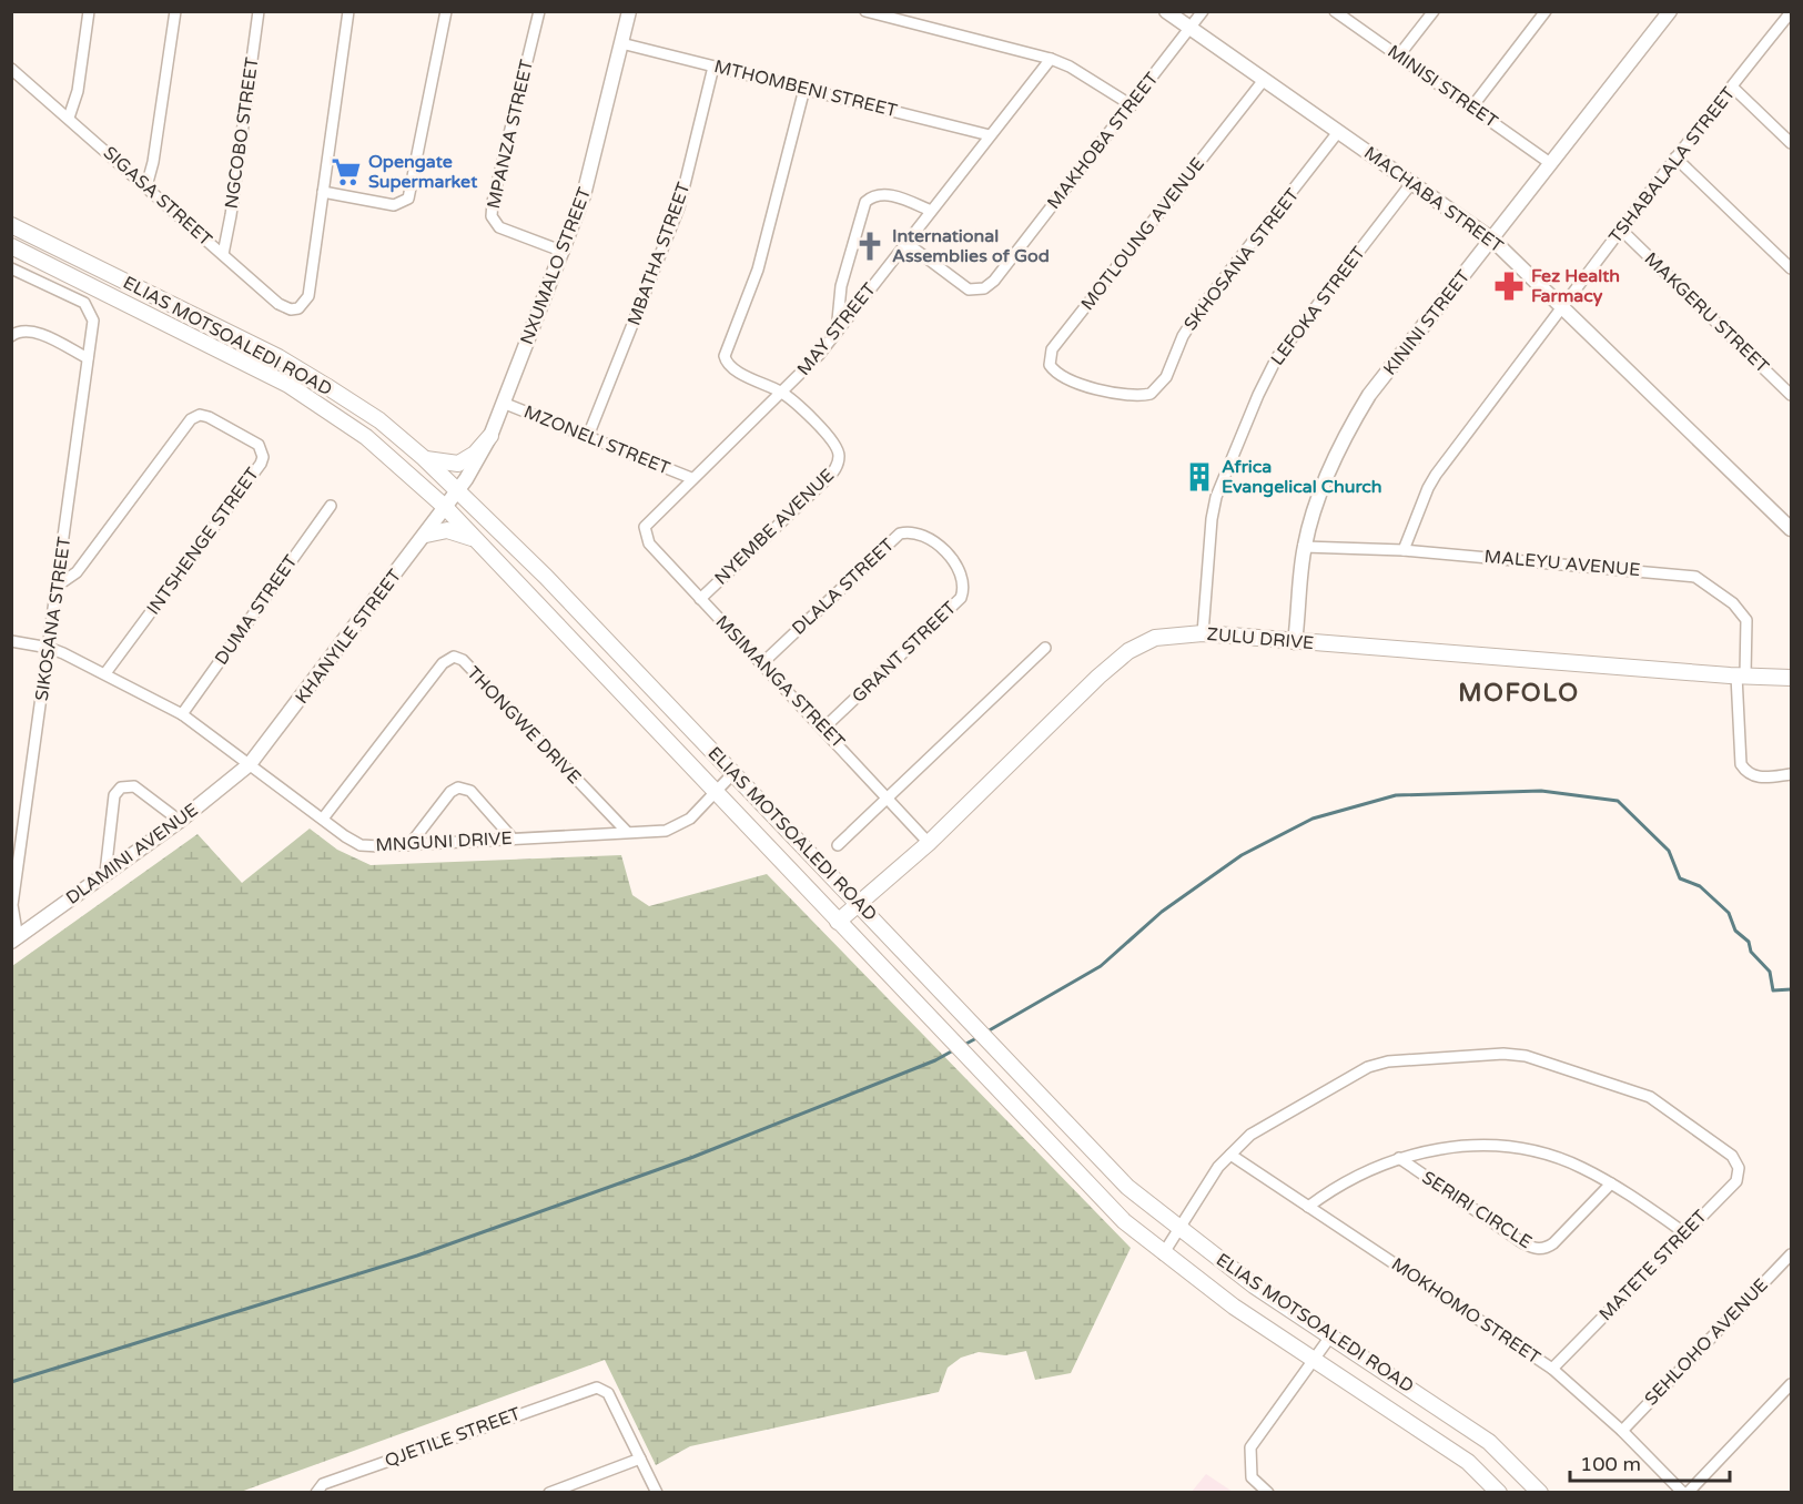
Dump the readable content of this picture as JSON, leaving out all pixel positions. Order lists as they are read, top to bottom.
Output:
{
  "streets": {
    "main road": ["ELIAS MOTSOALEDI ROAD", "ZULU DRIVE"],
    "street": [
      "MINISI STREET",
      "MTHOMBENI STREET",
      "NGCOBO STREET",
      "MPANZA STREET",
      "MAKHOBA STREET",
      "TSHABALALA STREET",
      "SIGASA STREET",
      "MACHABA STREET",
      "MOTLOUNG AVENUE",
      "MBATHA STREET",
      "SKHOSANA STREET",
      "NXUMALO STREET",
      "LEFOKA STREET",
      "MAKGERU STREET",
      "KININI STREET",
      "MAY STREET",
      "MZONELI STREET",
      "NYEMBE AVENUE",
      "INTSHENGE STREET",
      "MALEYU AVENUE",
      "DLALA STREET",
      "DUMA STREET",
      "SIKOSANA STREET",
      "KHANYILE STREET",
      "GRANT STREET",
      "MSIMANGA STREET",
      "THONGWE DRIVE",
      "MNGUNI DRIVE",
      "DLAMINI AVENUE",
      "SERIRI CIRCLE",
      "MATETE STREET",
      "MOKHOMO STREET",
      "SEHLOHO AVENUE",
      "QJETILE STREET"
    ]
  },
  "crossings": [
    ["MINISI STREET", "KININI STREET"],
    ["MTHOMBENI STREET", "MBATHA STREET"],
    ["MTHOMBENI STREET", "NXUMALO STREET"],
    ["MTHOMBENI STREET", "MAY STREET"],
    ["MTHOMBENI STREET", "NYEMBE AVENUE"],
    ["NGCOBO STREET", "SIGASA STREET"],
    ["MPANZA STREET", "NXUMALO STREET"],
    ["MAKHOBA STREET", "MACHABA STREET"],
    ["MAKHOBA STREET", "MAY STREET"],
    ["TSHABALALA STREET", "MACHABA STREET"],
    ["TSHABALALA STREET", "MAKGERU STREET"],
    ["TSHABALALA STREET", "MALEYU AVENUE"],
    ["MACHABA STREET", "MOTLOUNG AVENUE"],
    ["MACHABA STREET", "SKHOSANA STREET"],
    ["MACHABA STREET", "LEFOKA STREET"],
    ["MACHABA STREET", "KININI STREET"],
    ["MOTLOUNG AVENUE", "SKHOSANA STREET"],
    ["MBATHA STREET", "MZONELI STREET"],
    ["NXUMALO STREET", "ELIAS MOTSOALEDI ROAD"],
    ["NXUMALO STREET", "MZONELI STREET"],
    ["NXUMALO STREET", "KHANYILE STREET"],
    ["LEFOKA STREET", "ZULU DRIVE"],
    ["KININI STREET", "MALEYU AVENUE"],
    ["KININI STREET", "ZULU DRIVE"],
    ["MAY STREET", "MZONELI STREET"],
    ["MAY STREET", "NYEMBE AVENUE"],
    ["MAY STREET", "MSIMANGA STREET"],
    ["ELIAS MOTSOALEDI ROAD", "KHANYILE STREET"],
    ["ELIAS MOTSOALEDI ROAD", "ZULU DRIVE"],
    ["ELIAS MOTSOALEDI ROAD", "MNGUNI DRIVE"],
    ["NYEMBE AVENUE", "MSIMANGA STREET"],
    ["INTSHENGE STREET", "SIKOSANA STREET"],
    ["INTSHENGE STREET", "MNGUNI DRIVE"],
    ["MALEYU AVENUE", "ZULU DRIVE"],
    ["DLALA STREET", "GRANT STREET"],
    ["DLALA STREET", "MSIMANGA STREET"],
    ["DUMA STREET", "MNGUNI DRIVE"],
    ["SIKOSANA STREET", "MNGUNI DRIVE"],
    ["SIKOSANA STREET", "DLAMINI AVENUE"],
    ["KHANYILE STREET", "MNGUNI DRIVE"],
    ["KHANYILE STREET", "DLAMINI AVENUE"],
    ["ZULU DRIVE", "MSIMANGA STREET"],
    ["GRANT STREET", "MSIMANGA STREET"],
    ["THONGWE DRIVE", "MNGUNI DRIVE"],
    ["MNGUNI DRIVE", "DLAMINI AVENUE"],
    ["SERIRI CIRCLE", "MATETE STREET"],
    ["SERIRI CIRCLE", "MOKHOMO STREET"],
    ["MATETE STREET", "MOKHOMO STREET"],
    ["MOKHOMO STREET", "SEHLOHO AVENUE"]
  ],
  "districts": ["MOFOLO"],
  "places": {
    "supermarket": ["Opengate Supermarket"],
    "church": ["International Assemblies of God"],
    "pharmacy": ["Fez Health Farmacy"],
    "building": ["Africa Evangelical Church"]
  },
  "scale_bar": "100 m"
}
